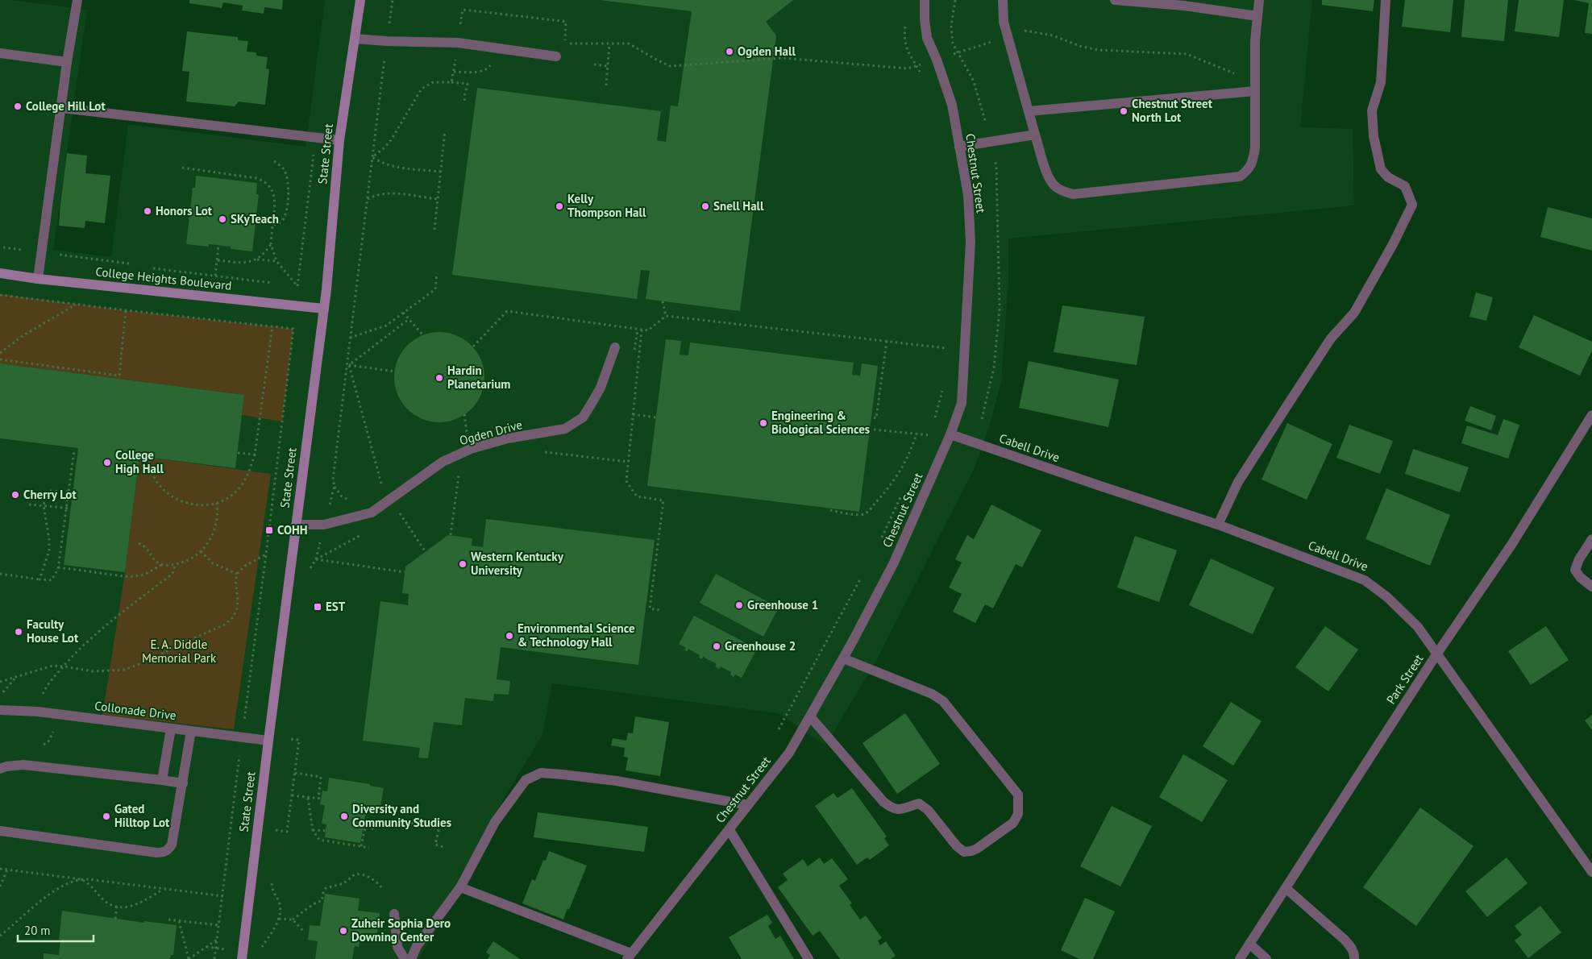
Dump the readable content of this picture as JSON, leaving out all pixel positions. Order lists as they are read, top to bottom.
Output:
{
  "streets": {
    "street": [
      "State Street",
      "Chestnut Street",
      "College Heights Boulevard",
      "Ogden Drive",
      "Cabell Drive",
      "Park Street",
      "Collonade Drive"
    ]
  },
  "crossings": [
    ["State Street", "College Heights Boulevard"],
    ["State Street", "Ogden Drive"],
    ["State Street", "Collonade Drive"],
    ["Chestnut Street", "Cabell Drive"],
    ["Cabell Drive", "Park Street"]
  ],
  "parks": ["E. A. Diddle Memorial Park"],
  "places": {
    "other": [
      "Ogden Hall",
      "College Hill Lot",
      "Chestnut Street North Lot",
      "Kelly Thompson Hall",
      "Snell Hall",
      "Honors Lot",
      "SKyTeach",
      "Hardin Planetarium",
      "Engineering & Biological Sciences",
      "College High Hall",
      "Cherry Lot",
      "Western Kentucky University",
      "Greenhouse 1",
      "Faculty House Lot",
      "Environmental Science & Technology Hall",
      "Greenhouse 2",
      "Gated Hilltop Lot",
      "Diversity and Community Studies",
      "Zuheir Sophia Dero Downing Center"
    ],
    "transit": ["COHH", "EST"]
  },
  "scale_bar": "20 m"
}
